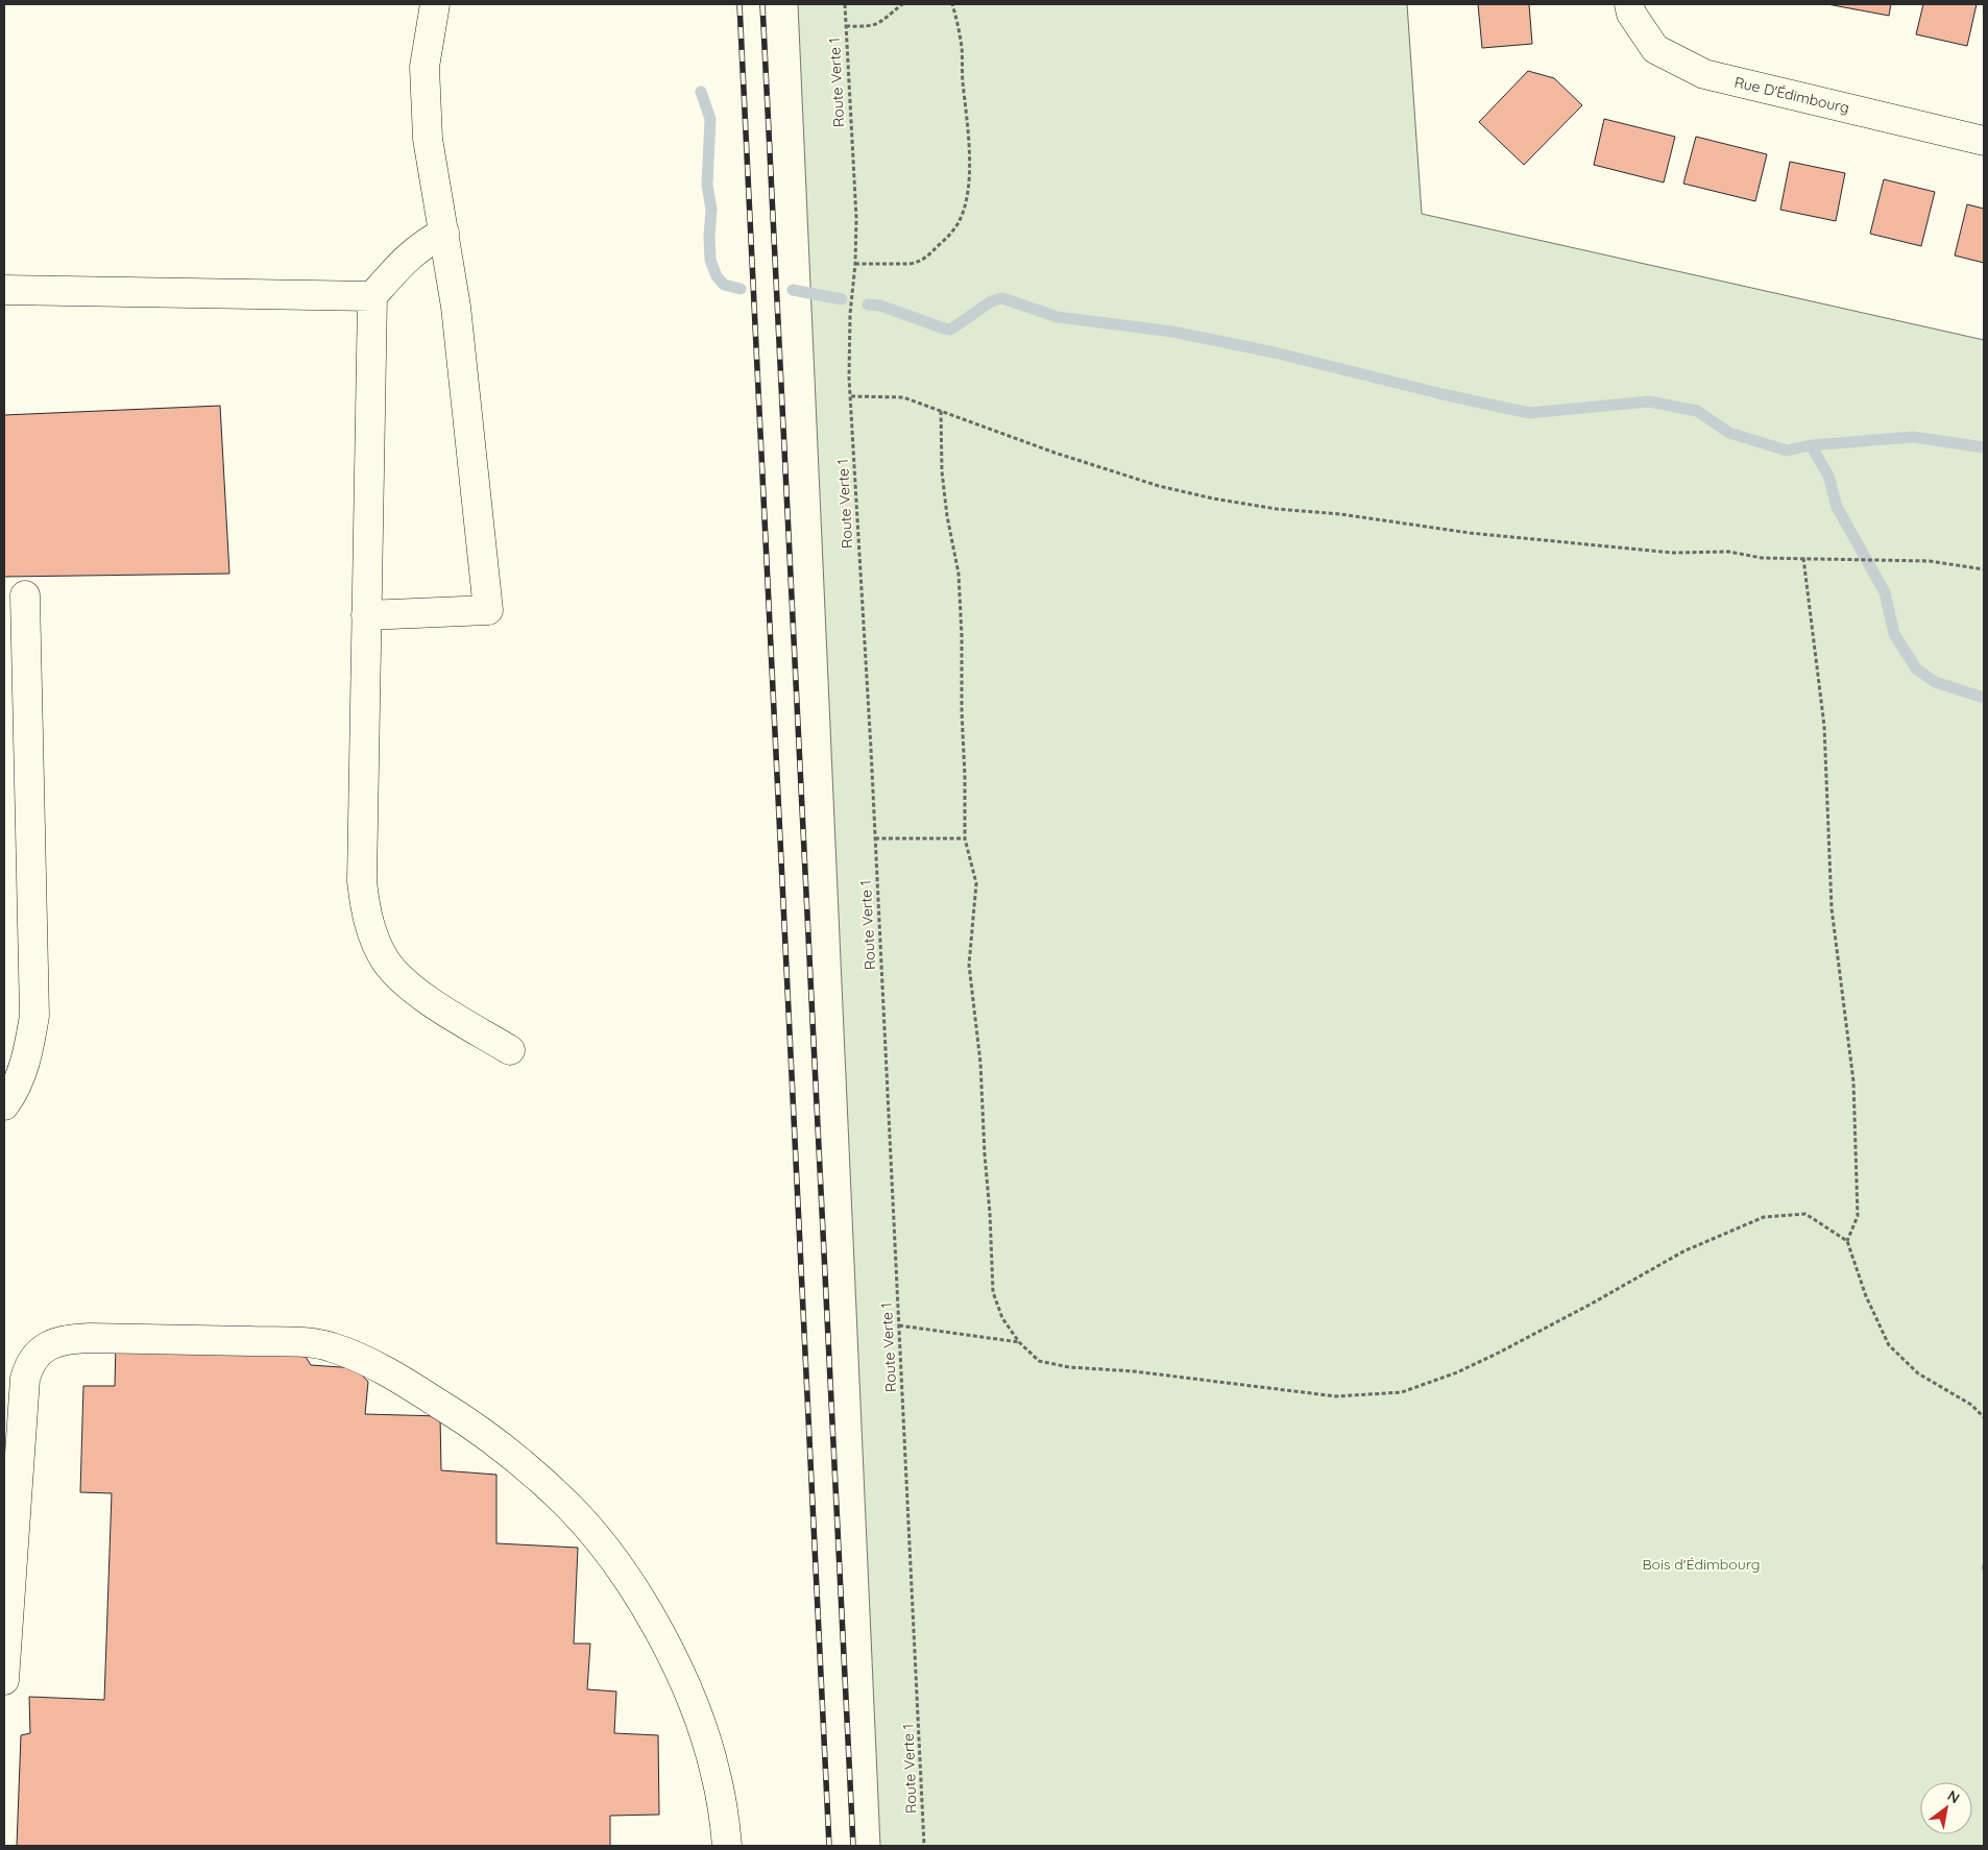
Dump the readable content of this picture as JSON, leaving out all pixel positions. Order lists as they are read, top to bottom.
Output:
{
  "streets": {
    "street": ["Rue D'Édimbourg"],
    "path": ["Route Verte 1"]
  },
  "parks": ["Bois d'Édimbourg"],
  "north": "top right"
}
